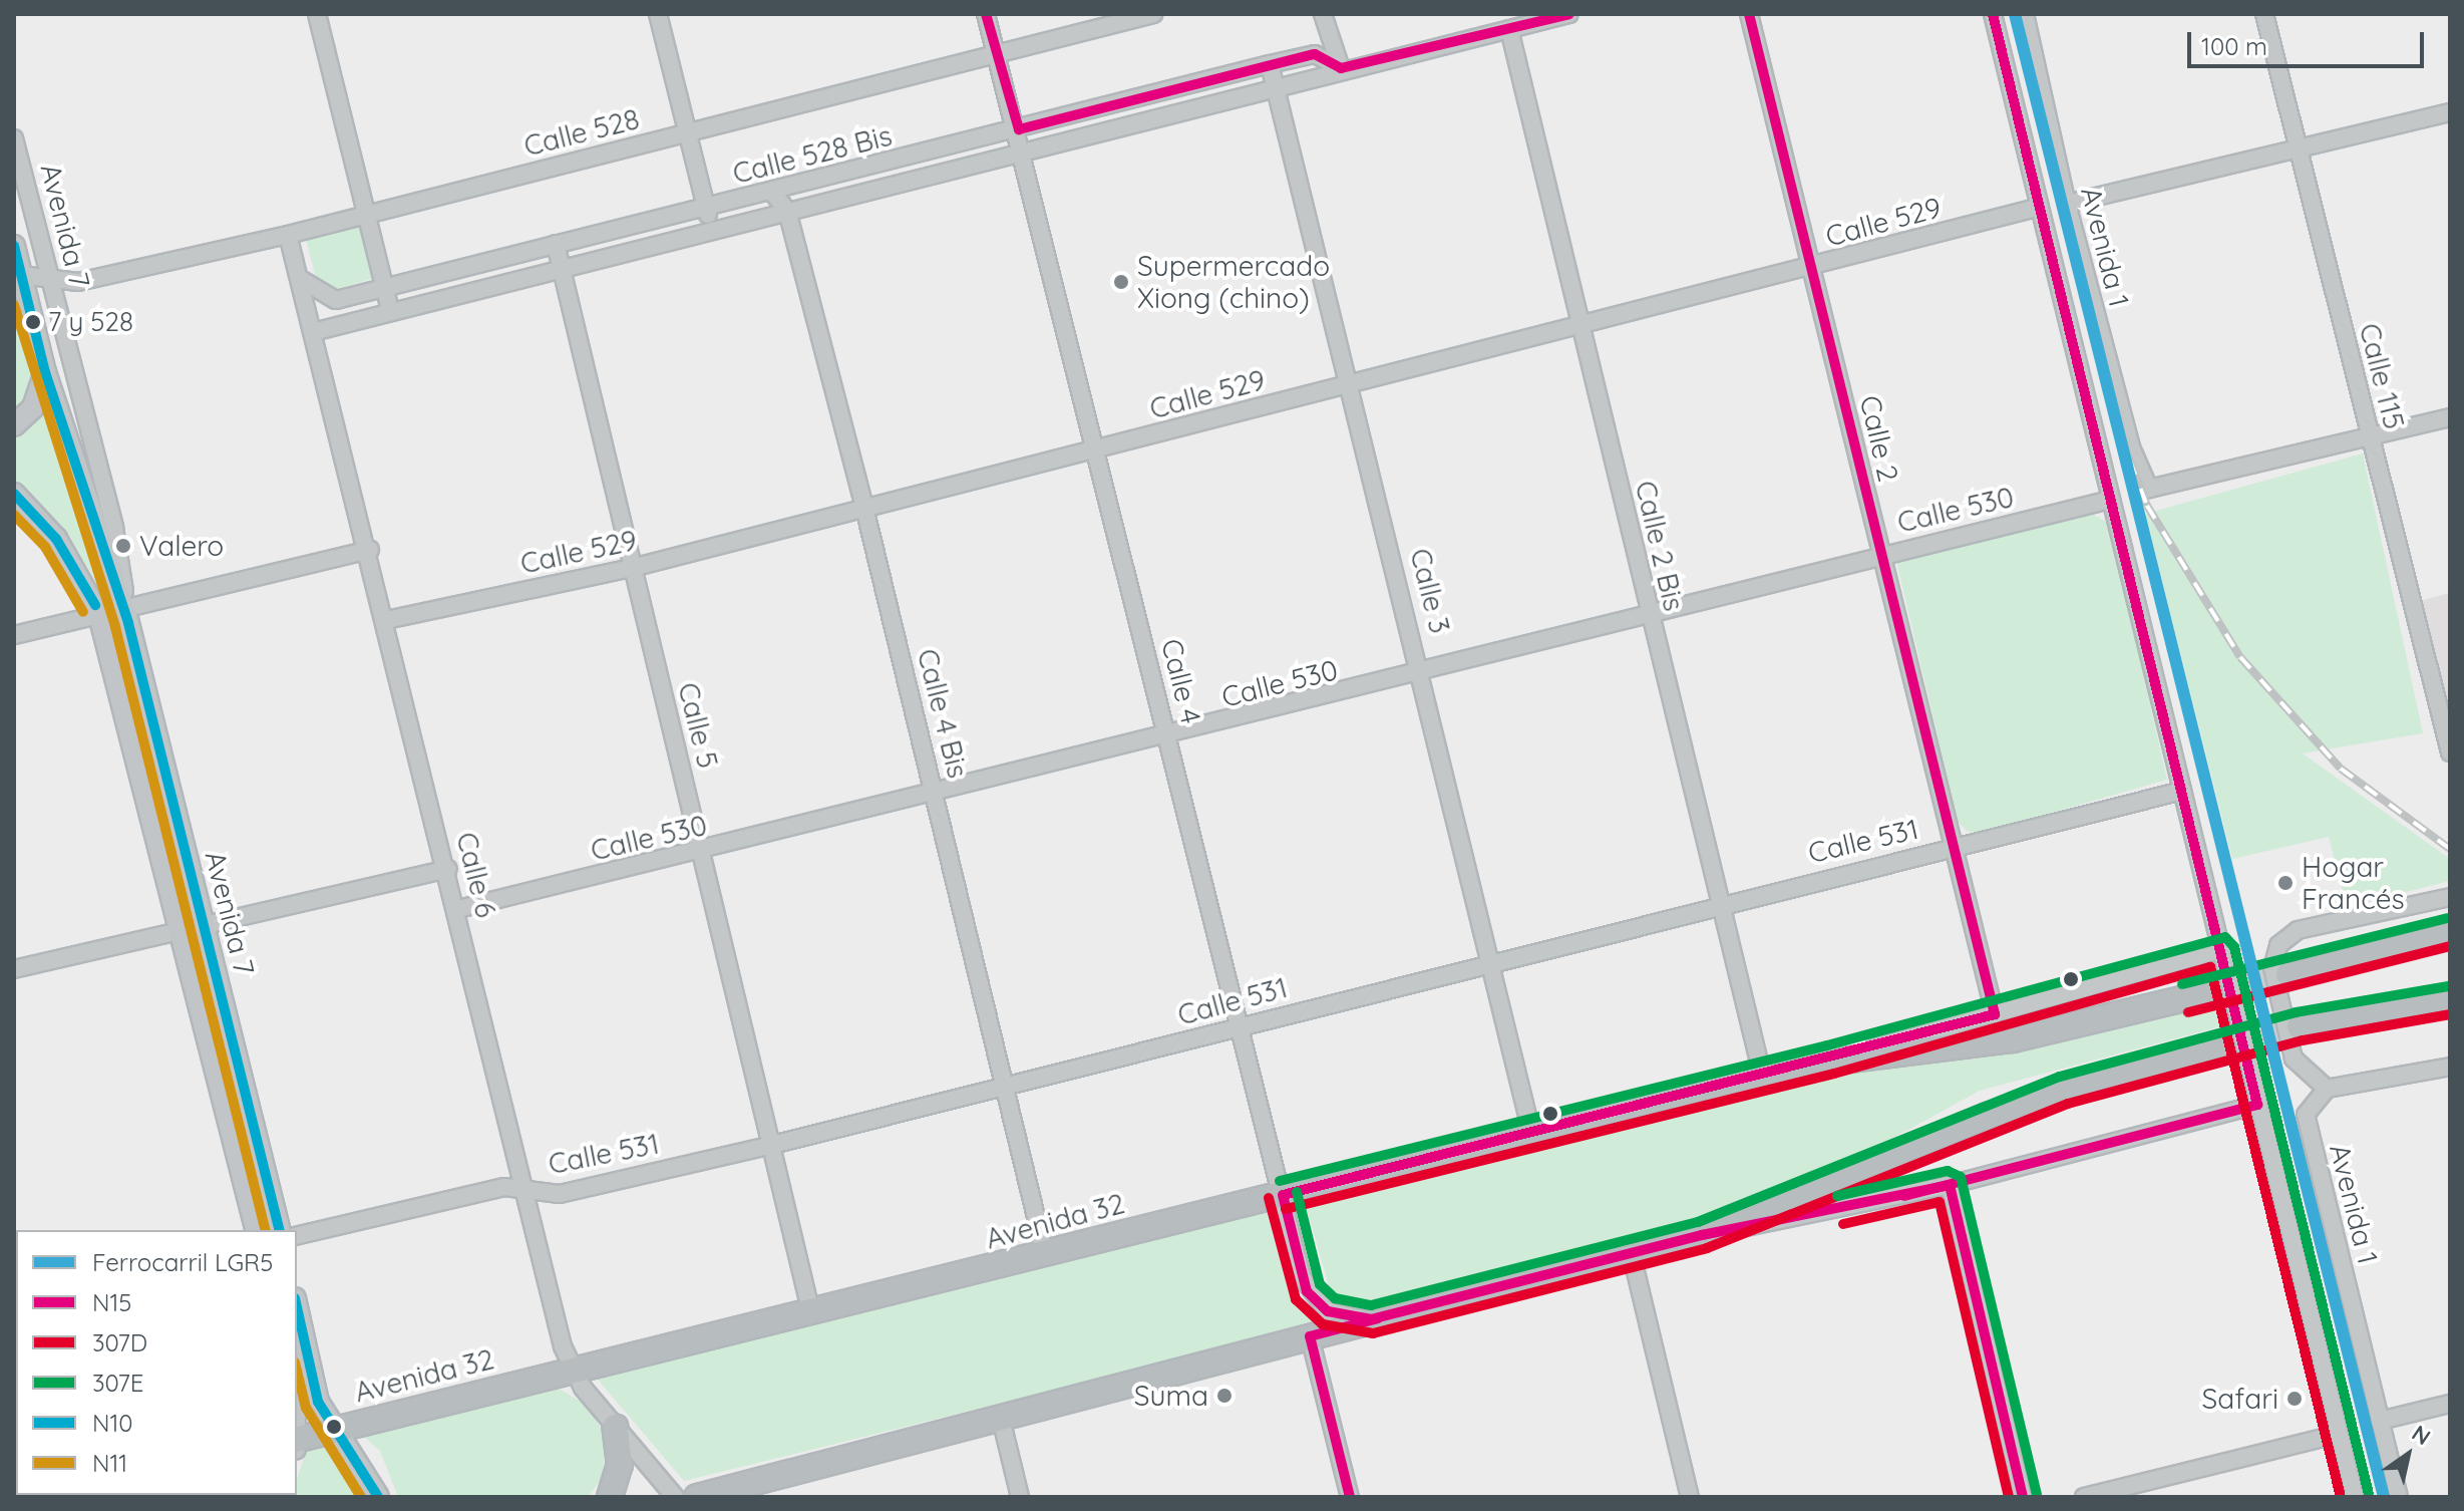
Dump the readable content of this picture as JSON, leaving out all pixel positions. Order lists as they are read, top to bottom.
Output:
{
  "streets": {
    "highway": ["Avenida 32"],
    "main road": ["Avenida 7"],
    "street": [
      "Calle 528",
      "Calle 528 Bis",
      "Calle 529",
      "Avenida 1",
      "Calle 115",
      "Calle 2",
      "Calle 530",
      "Calle 2 Bis",
      "Calle 3",
      "Calle 4",
      "Calle 4 Bis",
      "Calle 5",
      "Calle 531",
      "Calle 6"
    ]
  },
  "crossings": [
    ["Calle 528", "Avenida 7"],
    ["Calle 528", "Calle 4"],
    ["Calle 528", "Calle 6"],
    ["Calle 528 Bis", "Calle 2 Bis"],
    ["Calle 528 Bis", "Calle 3"],
    ["Calle 528 Bis", "Calle 4"],
    ["Calle 528 Bis", "Calle 4 Bis"],
    ["Calle 528 Bis", "Calle 5"],
    ["Calle 528 Bis", "Calle 6"],
    ["Calle 529", "Avenida 1"],
    ["Calle 529", "Calle 2"],
    ["Calle 529", "Calle 2 Bis"],
    ["Calle 529", "Calle 3"],
    ["Calle 529", "Calle 4"],
    ["Calle 529", "Calle 4 Bis"],
    ["Calle 529", "Calle 5"],
    ["Calle 529", "Calle 6"],
    ["Avenida 1", "Calle 115"],
    ["Avenida 1", "Calle 530"],
    ["Avenida 1", "Calle 531"],
    ["Avenida 1", "Avenida 32"],
    ["Calle 2", "Calle 530"],
    ["Calle 2", "Calle 531"],
    ["Calle 2", "Avenida 32"],
    ["Calle 530", "Calle 2 Bis"],
    ["Calle 530", "Calle 3"],
    ["Calle 530", "Calle 4"],
    ["Calle 530", "Calle 4 Bis"],
    ["Calle 530", "Calle 5"],
    ["Calle 530", "Calle 6"],
    ["Calle 2 Bis", "Calle 531"],
    ["Calle 2 Bis", "Avenida 32"],
    ["Calle 3", "Calle 531"],
    ["Calle 3", "Avenida 32"],
    ["Calle 4", "Calle 531"],
    ["Calle 4", "Avenida 32"],
    ["Calle 4 Bis", "Calle 531"],
    ["Calle 4 Bis", "Avenida 32"],
    ["Calle 5", "Calle 531"],
    ["Calle 5", "Avenida 32"],
    ["Calle 531", "Calle 6"],
    ["Calle 6", "Avenida 32"]
  ],
  "places": [
    "Supermercado Xiong (chino)",
    "7 y 528",
    "Valero",
    "Hogar Francés",
    "Suma",
    "Safari"
  ],
  "lines": [
    "rail line LGR5",
    "transit line N15",
    "transit line N10",
    "transit line N11",
    "transit line 307E",
    "transit line 307D"
  ],
  "legend": [
    "Ferrocarril LGR5",
    "N15",
    "307D",
    "307E",
    "N10",
    "N11"
  ],
  "scale_bar": "100 m",
  "north": "top right"
}
